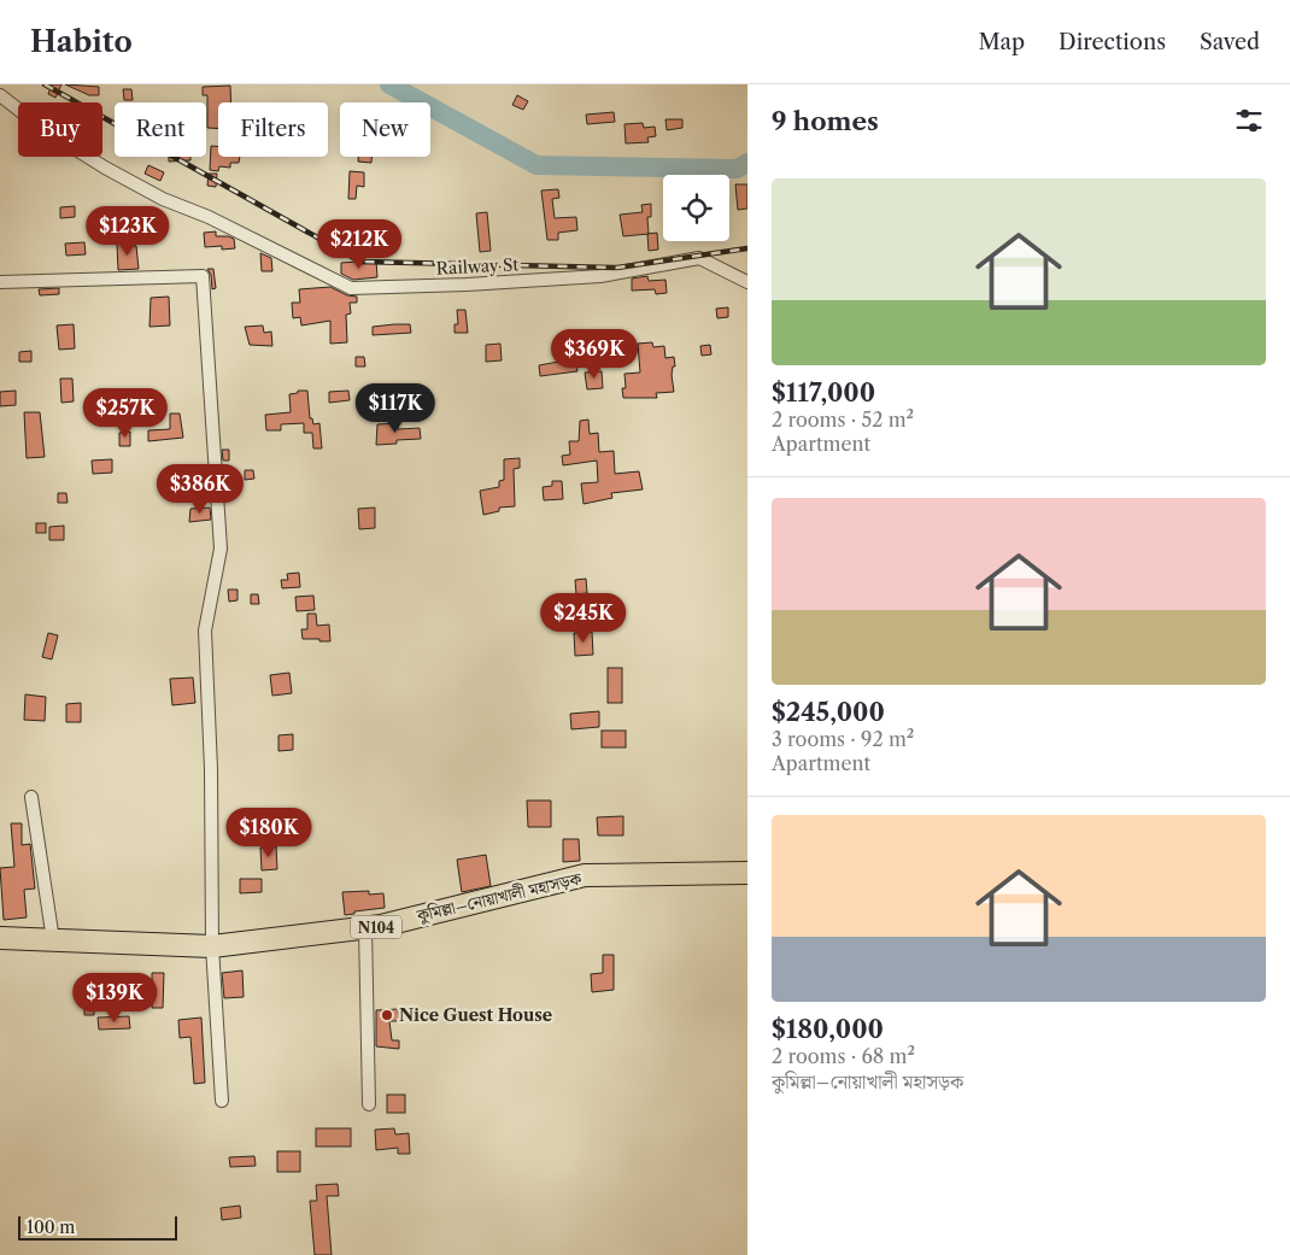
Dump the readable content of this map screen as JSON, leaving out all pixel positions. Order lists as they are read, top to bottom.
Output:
{
  "streets": {
    "highway": ["কুমিল্লা–নোয়াখালী মহাসড়ক", "N104"],
    "street": ["Railway St"]
  },
  "places": ["Nice Guest House"],
  "scale_bar": "100 m",
  "page": {
    "header": "Habito",
    "nav": ["Map", "Directions", "Saved"],
    "heading": "9 homes",
    "chip": [
      "Buy",
      "Rent",
      "Filters",
      "New"
    ],
    "list": [
      {
        "name": "$117,000",
        "note": "2 rooms · 52 m² · Apartment"
      },
      {
        "name": "$245,000",
        "note": "3 rooms · 92 m² · Apartment"
      },
      {
        "name": "$180,000",
        "note": "2 rooms · 68 m² · কুমিল্লা–নোয়াখালী মহাসড়ক"
      }
    ],
    "price": [
      "$123K",
      "$212K",
      "$369K",
      "$117K",
      "$257K",
      "$386K",
      "$245K",
      "$180K",
      "$139K"
    ],
    "scale": "100 m"
  }
}
